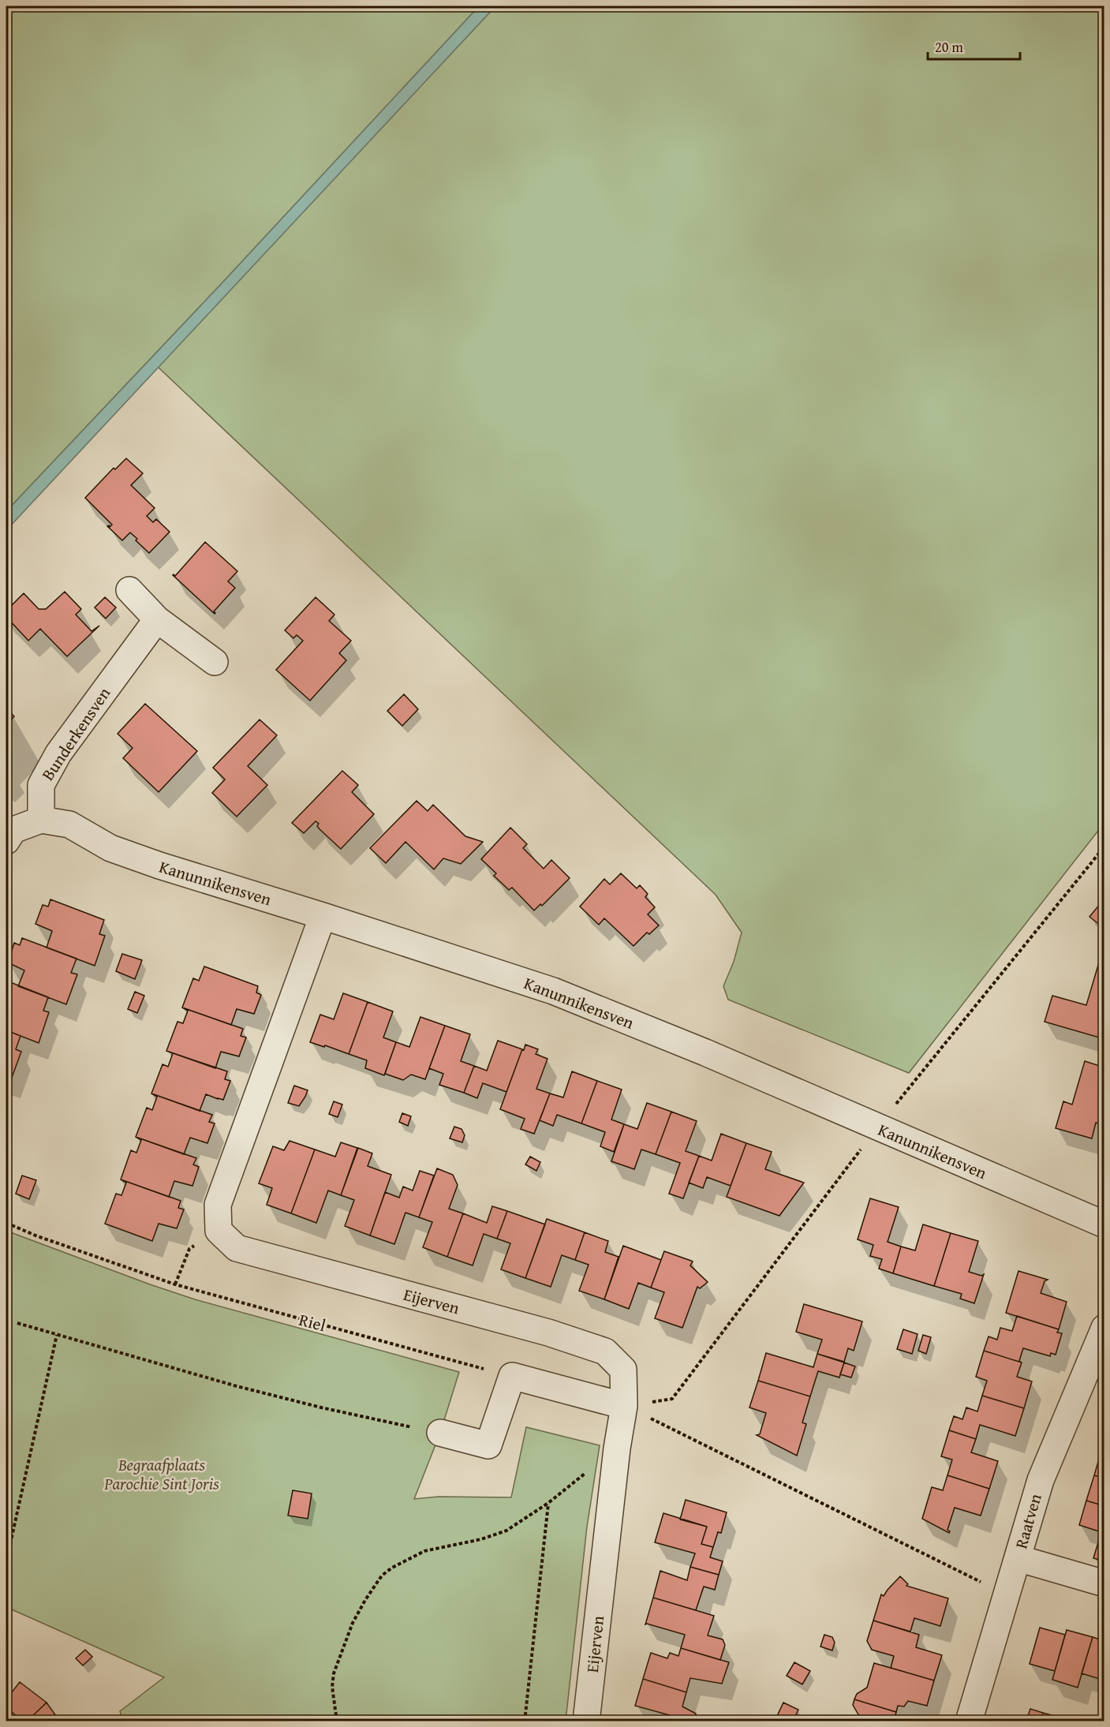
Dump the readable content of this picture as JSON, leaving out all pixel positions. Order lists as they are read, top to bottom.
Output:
{
  "streets": {
    "street": [
      "Bunderkensven",
      "Kanunnikensven",
      "Eijerven",
      "Raatven"
    ],
    "path": ["Riel"]
  },
  "crossings": [
    ["Bunderkensven", "Kanunnikensven"]
  ],
  "parks": ["Begraafplaats Parochie Sint Joris"],
  "scale_bar": "20 m"
}
